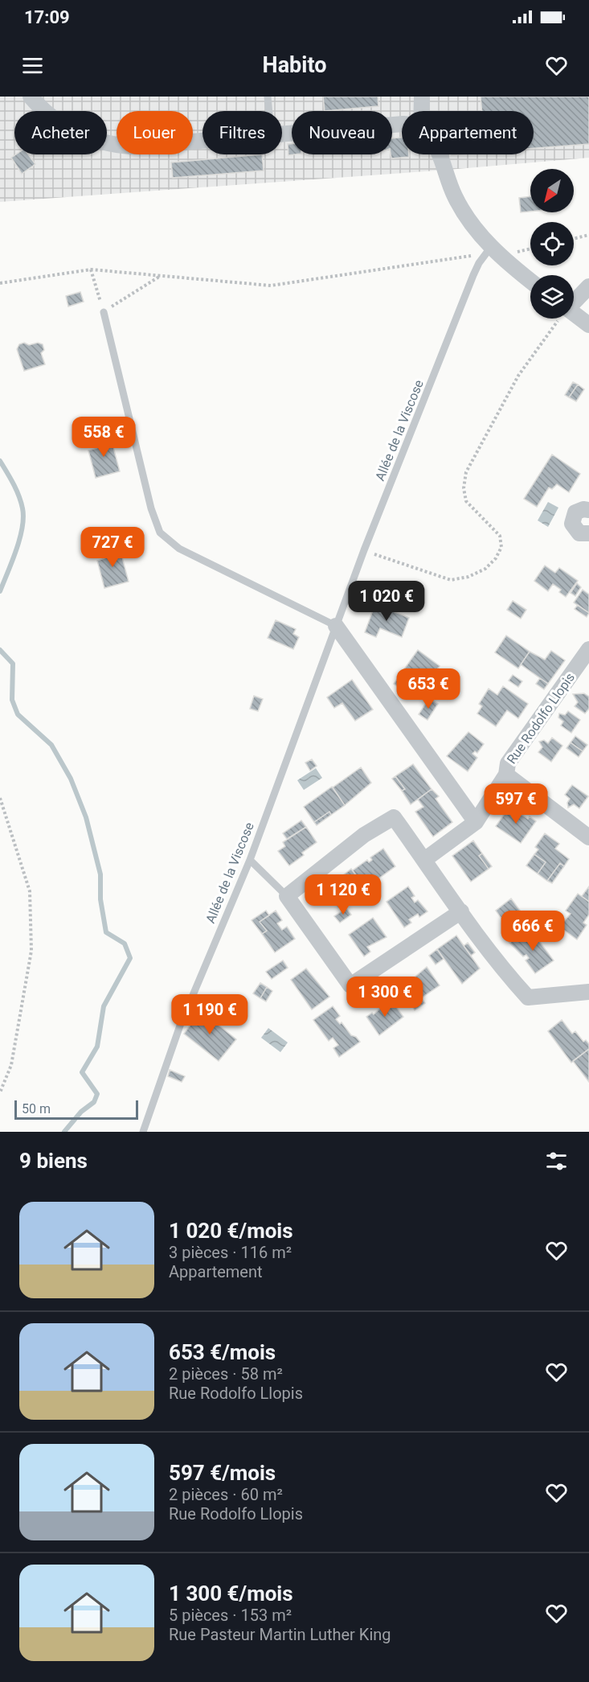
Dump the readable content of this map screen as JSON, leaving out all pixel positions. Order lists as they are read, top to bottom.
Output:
{
  "streets": {
    "street": ["Rue Rodolfo Llopis"],
    "lane": ["Allée de la Viscose"]
  },
  "scale_bar": "50 m",
  "north": "bottom left",
  "page": {
    "status": "17:09",
    "header": "Habito",
    "chip": [
      "Acheter",
      "Louer",
      "Filtres",
      "Nouveau",
      "Appartement"
    ],
    "price": [
      "558 €",
      "727 €",
      "1 020 €",
      "653 €",
      "597 €",
      "1 120 €",
      "666 €",
      "1 300 €",
      "1 190 €"
    ],
    "scale": "50 m",
    "heading": "9 biens",
    "list": [
      {
        "name": "1 020 €/mois",
        "note": "3 pièces · 116 m² · Appartement"
      },
      {
        "name": "653 €/mois",
        "note": "2 pièces · 58 m² · Rue Rodolfo Llopis"
      },
      {
        "name": "597 €/mois",
        "note": "2 pièces · 60 m² · Rue Rodolfo Llopis"
      },
      {
        "name": "1 300 €/mois",
        "note": "5 pièces · 153 m² · Rue Pasteur Martin Luther King"
      }
    ]
  }
}
